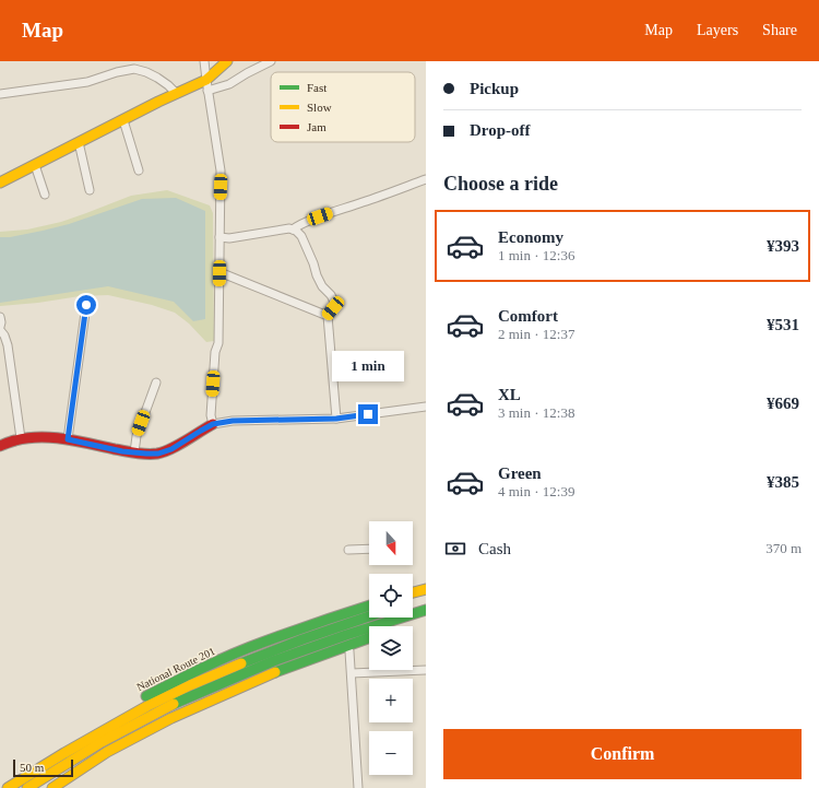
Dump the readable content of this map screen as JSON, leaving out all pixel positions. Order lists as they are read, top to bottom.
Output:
{
  "streets": {
    "main road": ["National Route 201"]
  },
  "legend": ["Fast", "Slow", "Jam"],
  "scale_bar": "50 m",
  "north": "bottom",
  "page": {
    "header": "Map",
    "nav": ["Map", "Layers", "Share"],
    "banner": ["Pickup", "Drop-off"],
    "heading": "Choose a ride",
    "list": [
      {
        "name": "Economy",
        "note": "1 min · 12:36",
        "value": "¥393"
      },
      {
        "name": "Comfort",
        "note": "2 min · 12:37",
        "value": "¥531"
      },
      {
        "name": "XL",
        "note": "3 min · 12:38",
        "value": "¥669"
      },
      {
        "name": "Green",
        "note": "4 min · 12:39",
        "value": "¥385"
      }
    ],
    "bubble": "1 min",
    "map_buttons": ["+", "−"],
    "pay": ["Cash", "370 m"],
    "buttons": "Confirm",
    "scale": "50 m"
  }
}
